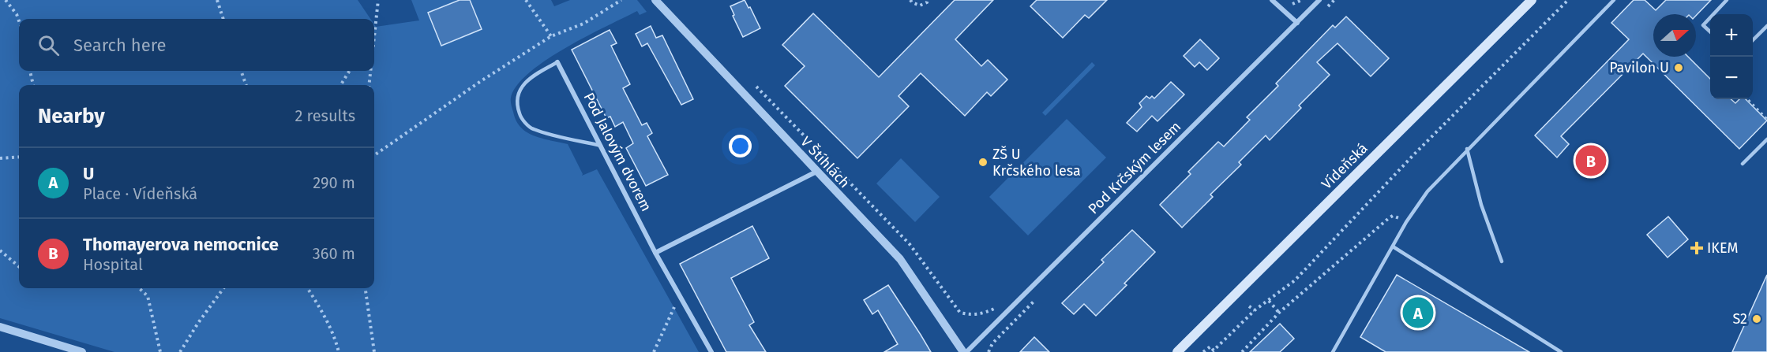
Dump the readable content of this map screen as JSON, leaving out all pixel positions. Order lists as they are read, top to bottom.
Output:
{
  "streets": {
    "main road": ["Vídeňská"],
    "street": ["Pod Jalovým dvorem", "V Štíhlách", "Pod Krčským lesem"]
  },
  "crossings": [
    ["V Štíhlách", "Pod Krčským lesem"]
  ],
  "places": {
    "other": ["Pavilon U", "ZŠ U Krčského lesa", "S2"],
    "health": ["IKEM"]
  },
  "north": "right",
  "page": {
    "map_buttons": ["+", "−"],
    "search": "Search here",
    "heading": ["Nearby", "2 results"],
    "pins": ["B", "A"],
    "list": [
      {
        "mark": "A",
        "name": "U",
        "note": "Place · Vídeňská",
        "value": "290 m"
      },
      {
        "mark": "B",
        "name": "Thomayerova nemocnice",
        "note": "Hospital",
        "value": "360 m"
      }
    ]
  }
}
